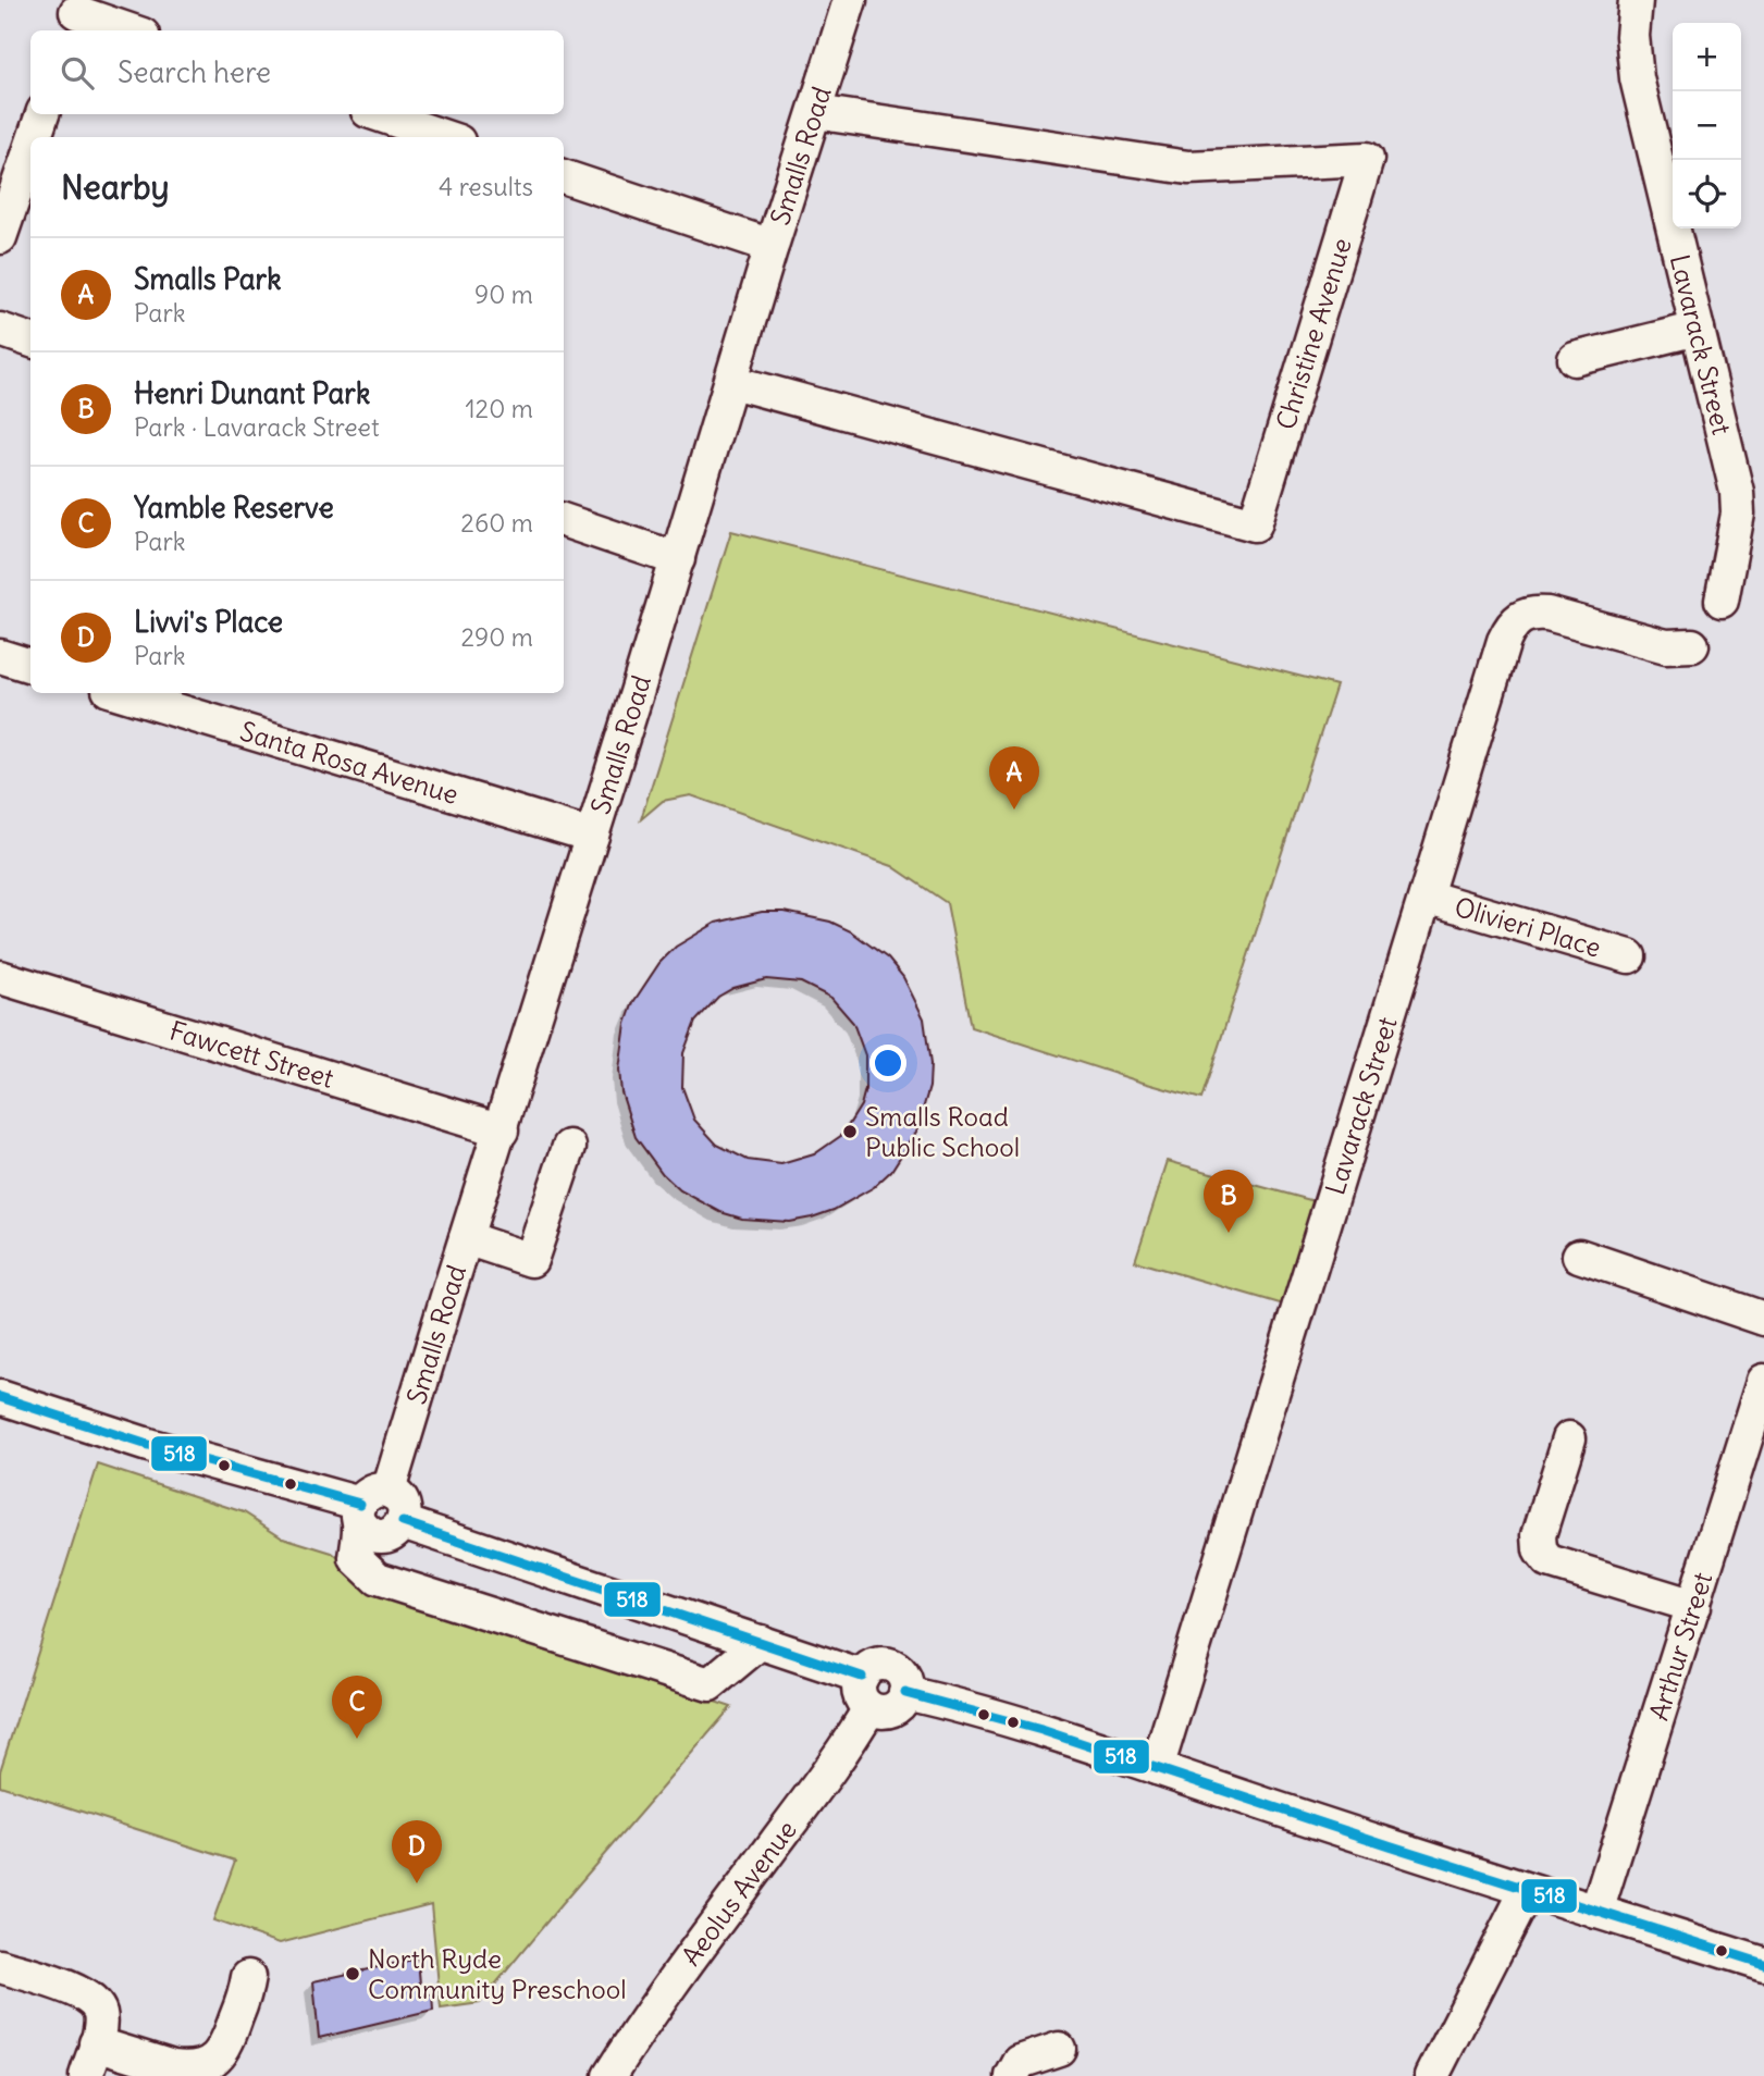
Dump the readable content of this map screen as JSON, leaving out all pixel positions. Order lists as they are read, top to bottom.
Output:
{
  "streets": {
    "street": [
      "Smalls Road",
      "Christine Avenue",
      "Lavarack Street",
      "Santa Rosa Avenue",
      "Olivieri Place",
      "Fawcett Street",
      "Arthur Street",
      "Aeolus Avenue"
    ]
  },
  "crossings": [
    ["Smalls Road", "Christine Avenue"],
    ["Smalls Road", "Santa Rosa Avenue"],
    ["Smalls Road", "Fawcett Street"],
    ["Lavarack Street", "Olivieri Place"]
  ],
  "places": ["Smalls Road Public School", "North Ryde Community Preschool"],
  "lines": ["transit line 518"],
  "page": {
    "map_buttons": ["+", "−"],
    "search": "Search here",
    "heading": ["Nearby", "4 results"],
    "list": [
      {
        "mark": "A",
        "name": "Smalls Park",
        "note": "Park",
        "value": "90 m"
      },
      {
        "mark": "B",
        "name": "Henri Dunant Park",
        "note": "Park · Lavarack Street",
        "value": "120 m"
      },
      {
        "mark": "C",
        "name": "Yamble Reserve",
        "note": "Park",
        "value": "260 m"
      },
      {
        "mark": "D",
        "name": "Livvi's Place",
        "note": "Park",
        "value": "290 m"
      }
    ],
    "pins": [
      "A",
      "B",
      "C",
      "D"
    ]
  }
}
